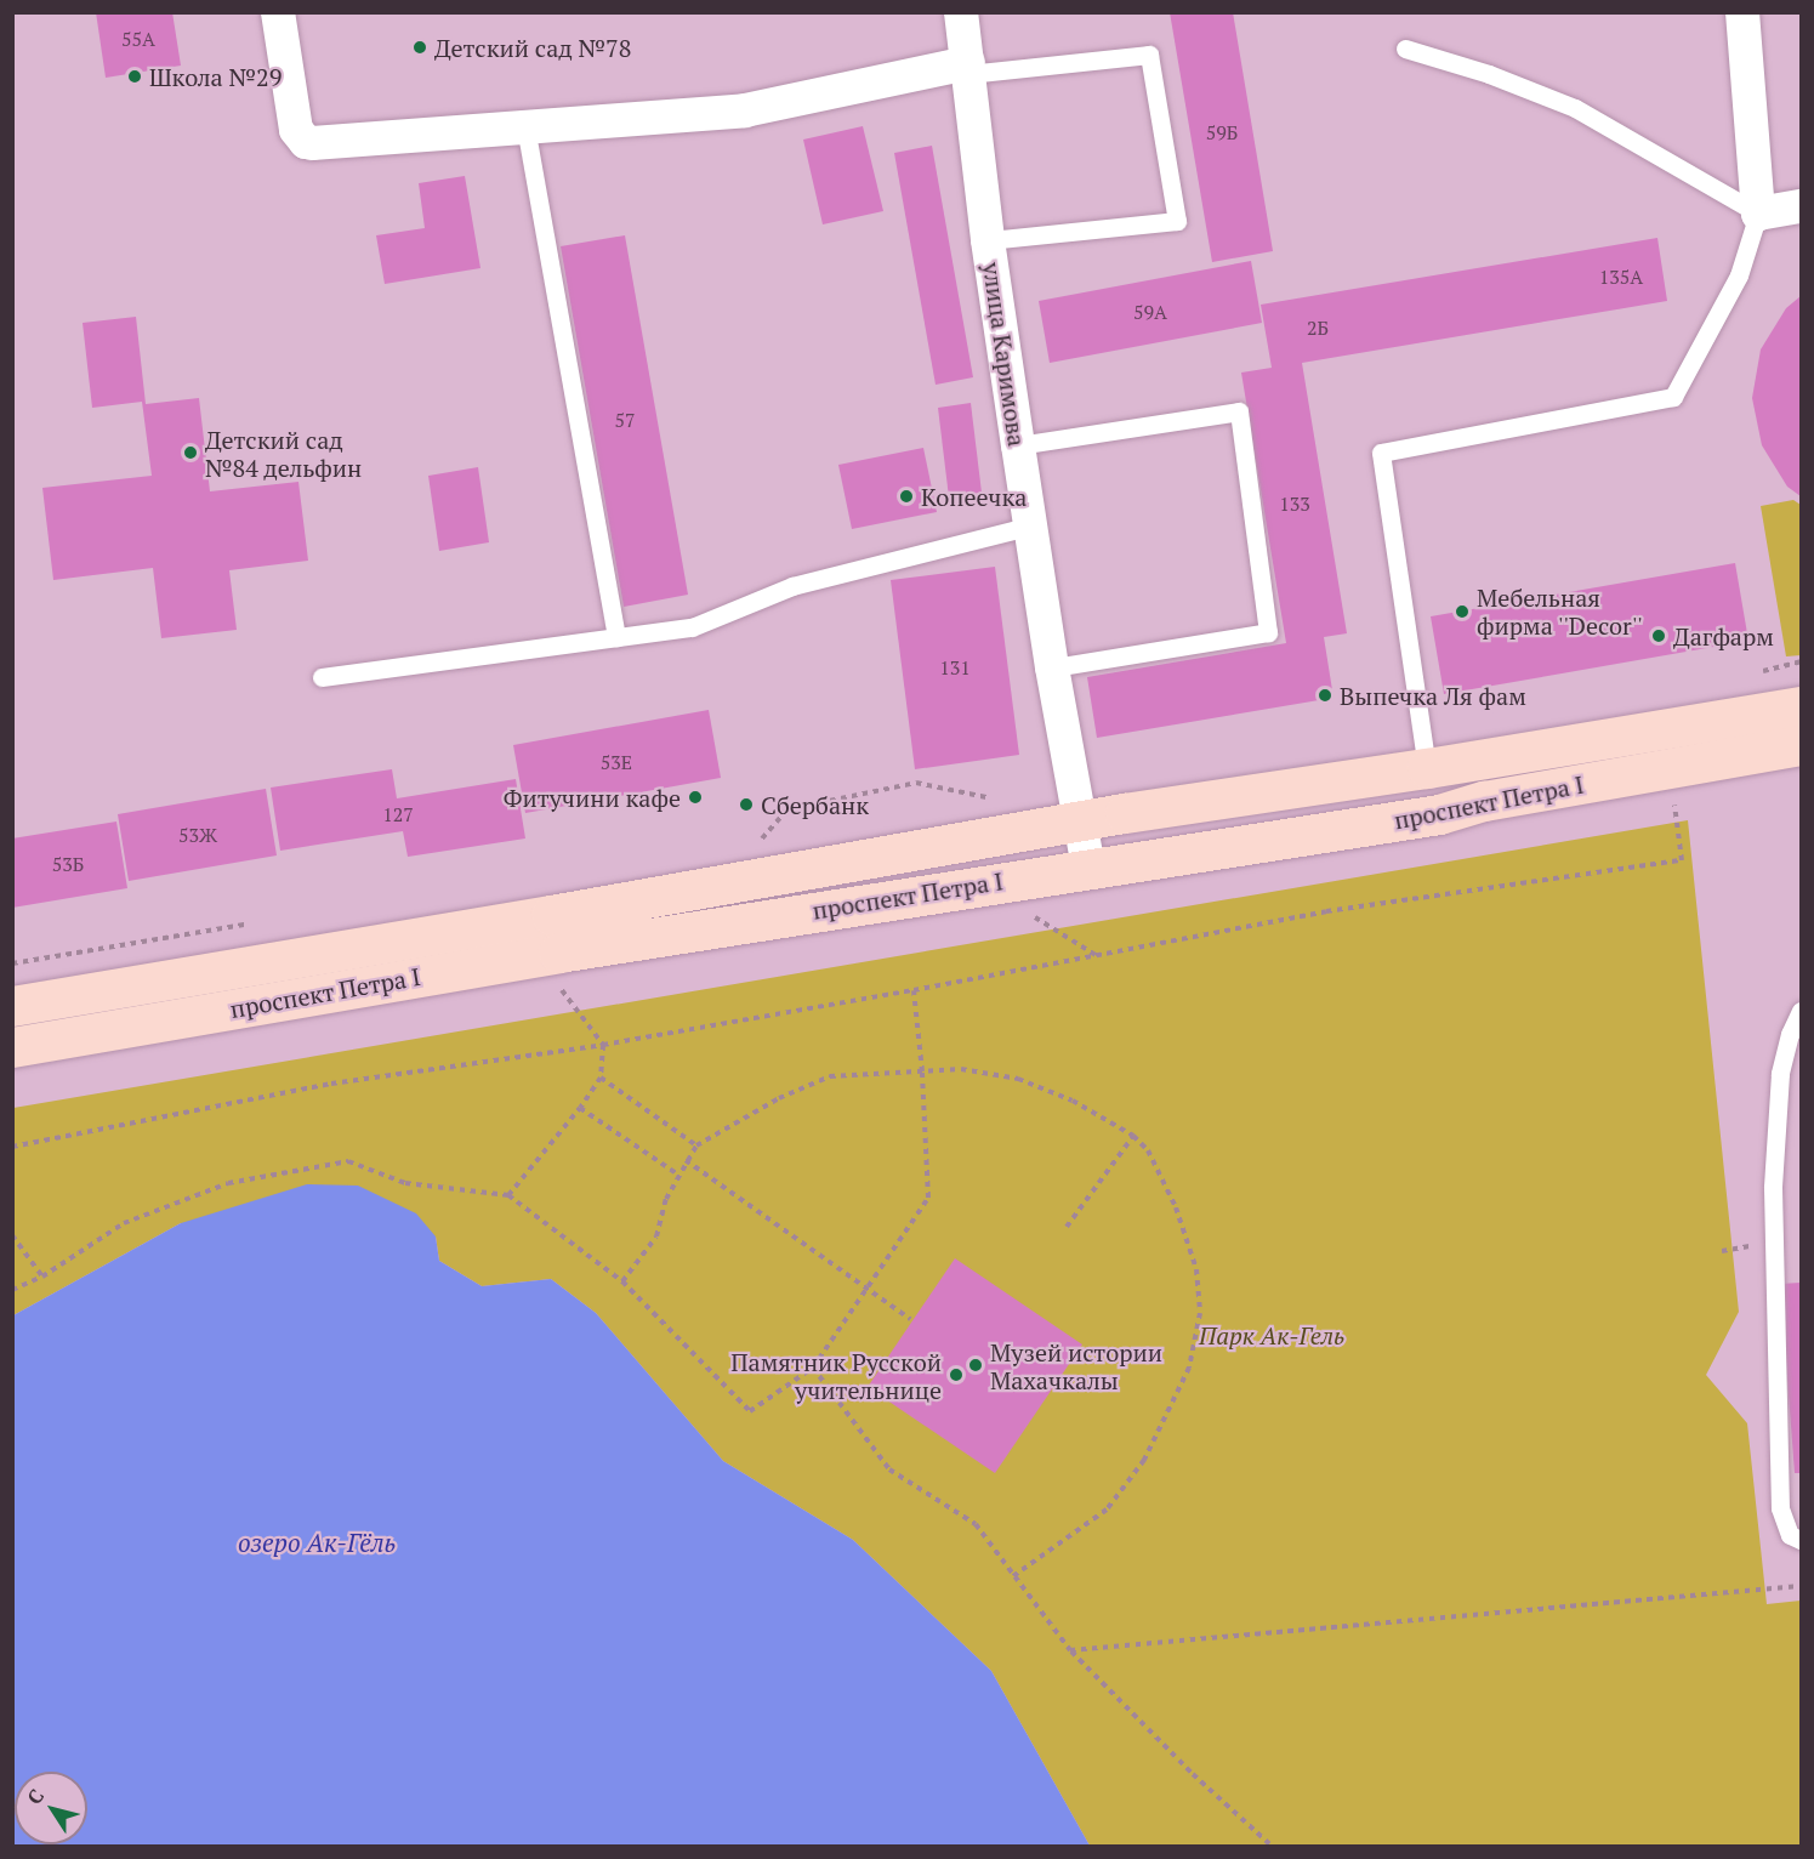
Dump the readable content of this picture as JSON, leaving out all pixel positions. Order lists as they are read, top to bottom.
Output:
{
  "streets": {
    "main road": ["проспект Петра I"],
    "street": ["улица Каримова"]
  },
  "crossings": [
    ["улица Каримова", "проспект Петра I"]
  ],
  "water": ["озеро Ак-Гёль"],
  "parks": ["Парк Ак-Гель"],
  "places": [
    "Детский сад №78",
    "Школа №29",
    "Детский сад №84 дельфин",
    "Копеечка",
    "Мебельная фирма ''Decor''",
    "Дагфарм",
    "Выпечка Ля фам",
    "Фитучини кафе",
    "Сбербанк",
    "Музей истории Махачкалы",
    "Памятник Русской учительнице"
  ],
  "house_numbers": [
    "55А",
    "59Б",
    "135А",
    "59А",
    "2Б",
    "57",
    "133",
    "131",
    "53Е",
    "127",
    "53Ж",
    "53Б"
  ],
  "north": "top left"
}
